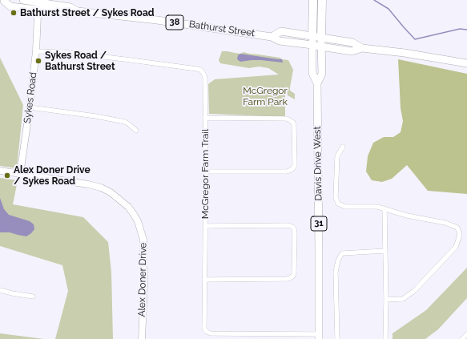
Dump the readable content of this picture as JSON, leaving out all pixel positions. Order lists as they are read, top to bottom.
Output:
{
  "streets": {
    "highway": ["Davis Drive West", "31"],
    "main road": ["38", "Bathurst Street"],
    "street": ["Sykes Road", "McGregor Farm Trail", "Alex Doner Drive"]
  },
  "crossings": [
    ["Bathurst Street", "Sykes Road"],
    ["Bathurst Street", "Davis Drive West"],
    ["Sykes Road", "McGregor Farm Trail"],
    ["Sykes Road", "Alex Doner Drive"],
    ["Davis Drive West", "McGregor Farm Trail"]
  ],
  "parks": ["McGregor Farm Park"],
  "places": ["Bathurst Street / Sykes Road", "Sykes Road / Bathurst Street", "Alex Doner Drive / Sykes Road"]
}
